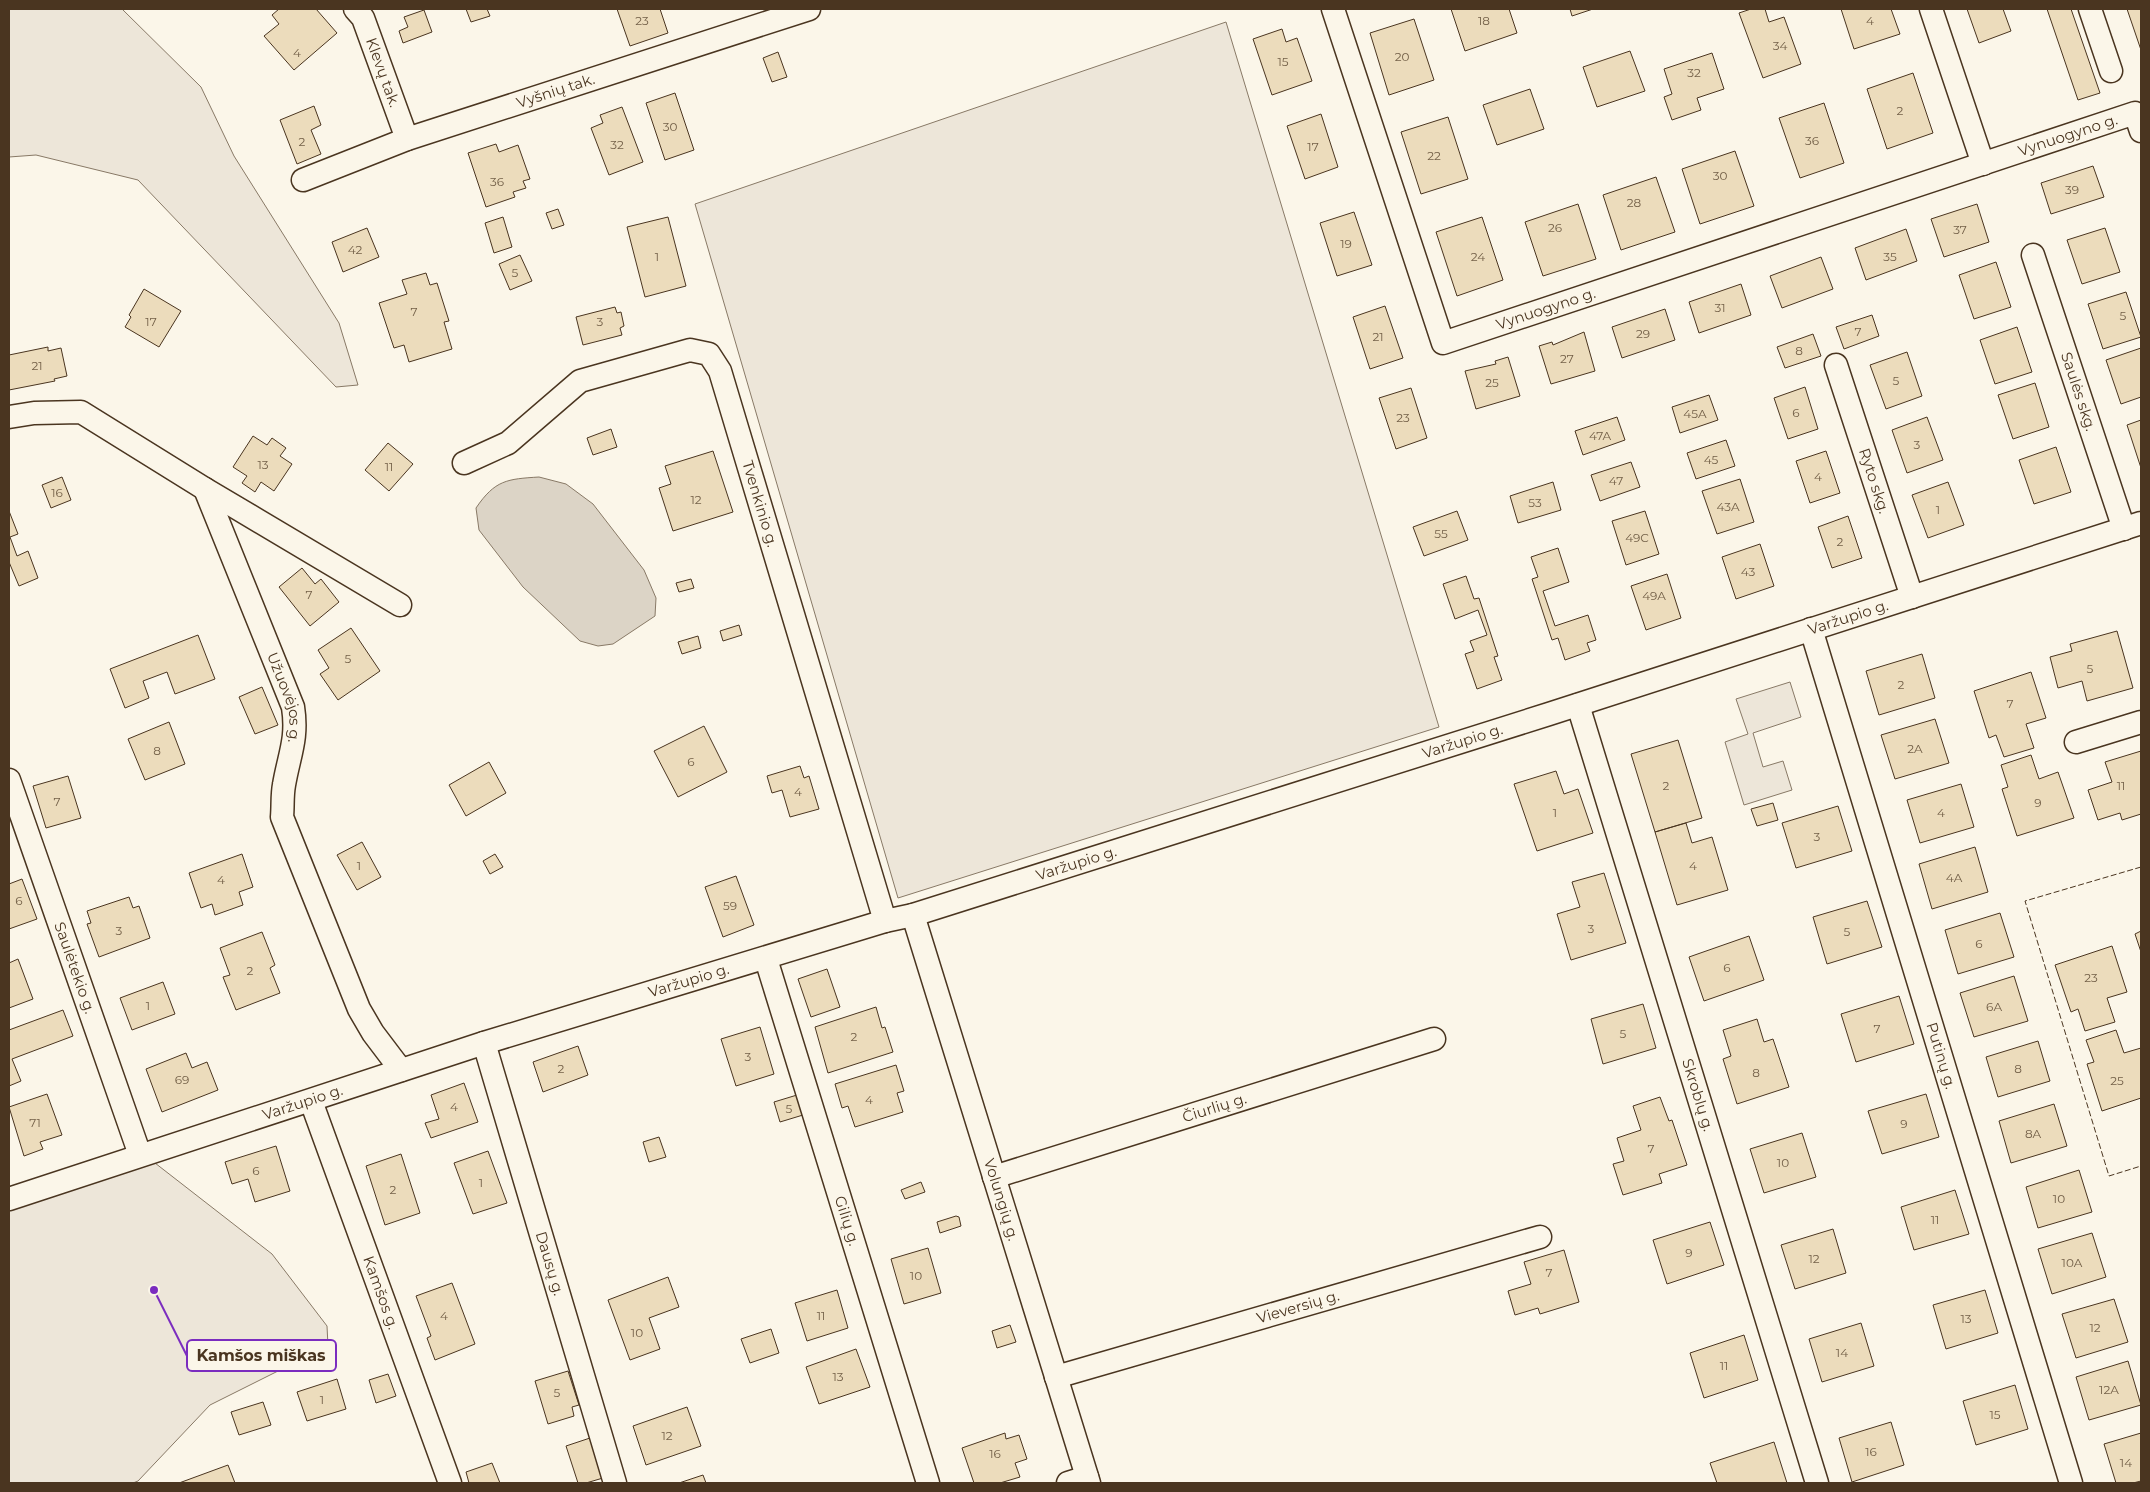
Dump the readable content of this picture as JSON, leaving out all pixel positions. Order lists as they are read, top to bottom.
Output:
{
  "streets": {
    "street": [
      "Klevų tak.",
      "Vyšnių tak.",
      "Vynuogyno g.",
      "Saulės skg.",
      "Ryto skg.",
      "Tvenkinio g.",
      "Varžupio g.",
      "Užuovėjos g.",
      "Saulėtekio g.",
      "Putinų g.",
      "Skroblų g.",
      "Čiurlių g.",
      "Volungių g.",
      "Gilių g.",
      "Dausų g.",
      "Kamšos g.",
      "Vieversių g."
    ]
  },
  "crossings": [
    ["Klevų tak.", "Vyšnių tak."],
    ["Saulės skg.", "Varžupio g."],
    ["Ryto skg.", "Varžupio g."],
    ["Tvenkinio g.", "Varžupio g."],
    ["Varžupio g.", "Užuovėjos g."],
    ["Varžupio g.", "Saulėtekio g."],
    ["Varžupio g.", "Putinų g."],
    ["Varžupio g.", "Skroblų g."],
    ["Varžupio g.", "Volungių g."],
    ["Varžupio g.", "Gilių g."],
    ["Varžupio g.", "Dausų g."],
    ["Varžupio g.", "Kamšos g."],
    ["Čiurlių g.", "Volungių g."],
    ["Volungių g.", "Vieversių g."]
  ],
  "places": ["Kamšos miškas"],
  "house_numbers": [
    "23",
    "18",
    "4",
    "34",
    "4",
    "20",
    "15",
    "32",
    "2",
    "30",
    "36",
    "2",
    "32",
    "17",
    "22",
    "30",
    "36",
    "39",
    "28",
    "26",
    "37",
    "19",
    "42",
    "1",
    "24",
    "35",
    "5",
    "31",
    "7",
    "5",
    "17",
    "3",
    "7",
    "29",
    "21",
    "8",
    "27",
    "21",
    "5",
    "25",
    "6",
    "45A",
    "23",
    "47A",
    "3",
    "45",
    "13",
    "11",
    "4",
    "47",
    "16",
    "12",
    "53",
    "43A",
    "1",
    "55",
    "49C",
    "2",
    "43",
    "7",
    "49A",
    "5",
    "5",
    "2",
    "7",
    "2A",
    "8",
    "6",
    "2",
    "11",
    "4",
    "7",
    "9",
    "1",
    "4",
    "3",
    "1",
    "4",
    "4A",
    "4",
    "6",
    "59",
    "3",
    "3",
    "5",
    "6",
    "6",
    "2",
    "23",
    "1",
    "6A",
    "7",
    "5",
    "2",
    "3",
    "2",
    "8",
    "8",
    "69",
    "25",
    "4",
    "4",
    "5",
    "71",
    "9",
    "8A",
    "7",
    "10",
    "6",
    "1",
    "2",
    "10",
    "11",
    "9",
    "12",
    "10A",
    "7",
    "10",
    "4",
    "11",
    "13",
    "12",
    "10",
    "14",
    "11",
    "13",
    "12A",
    "5",
    "1",
    "15",
    "12",
    "16",
    "16",
    "14"
  ]
}
